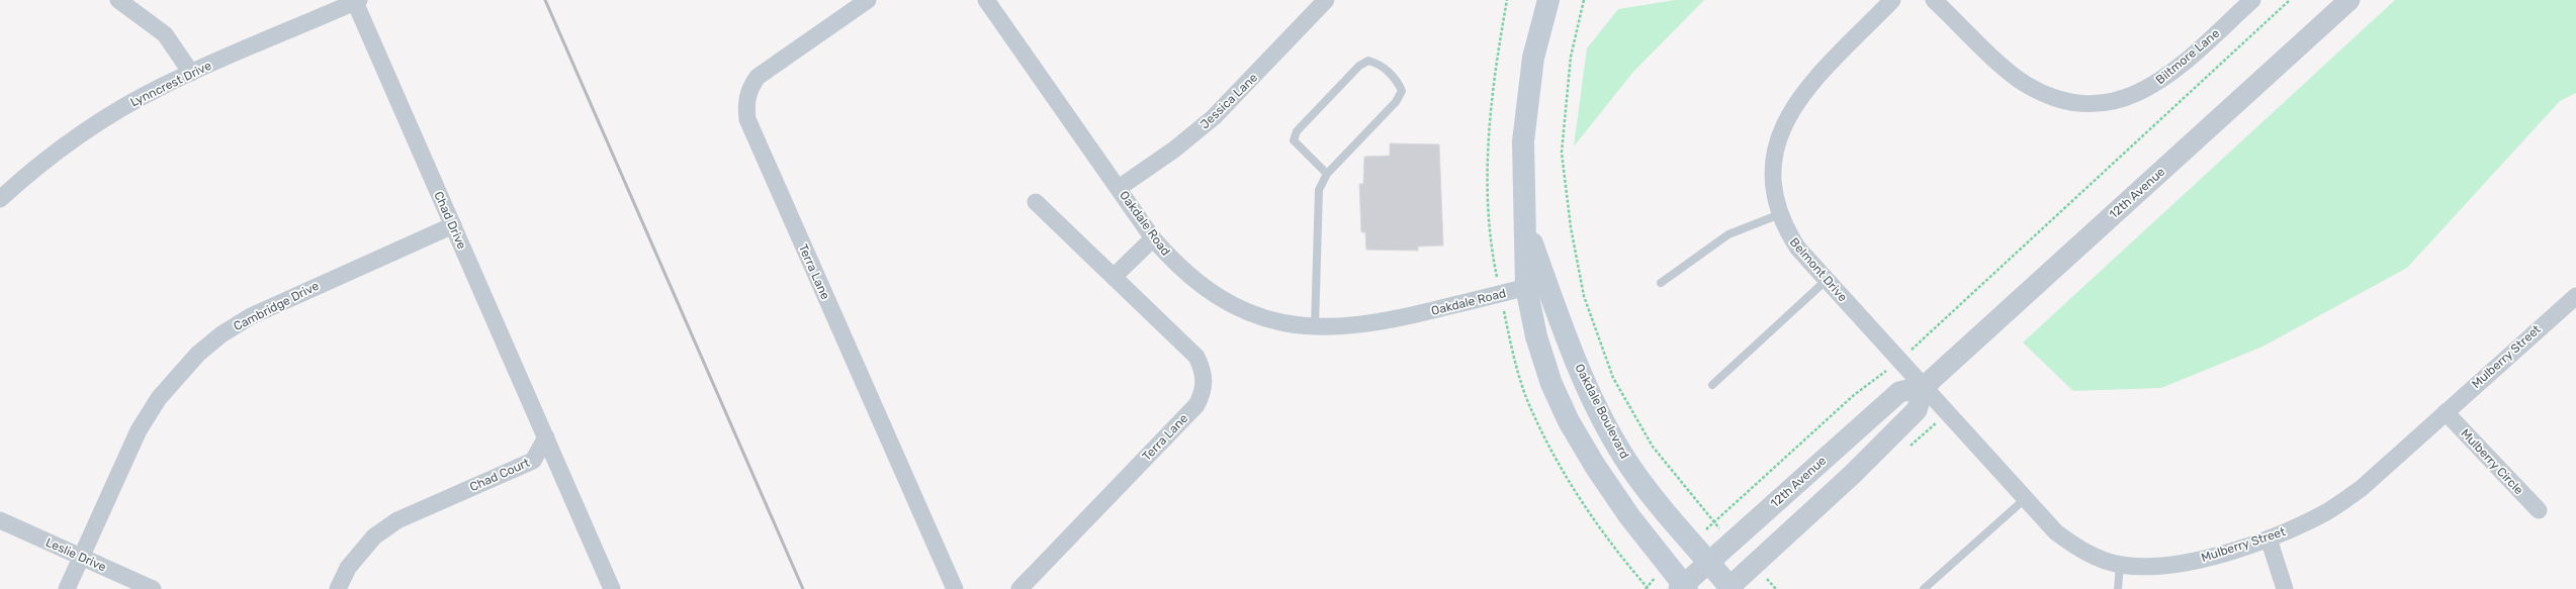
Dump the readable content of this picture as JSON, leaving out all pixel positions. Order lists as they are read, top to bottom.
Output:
{
  "streets": {
    "main road": ["Oakdale Boulevard"],
    "street": [
      "Biltmore Lane",
      "Lynncrest Drive",
      "Jessica Lane",
      "12th Avenue",
      "Chad Drive",
      "Oakdale Road",
      "Belmont Drive",
      "Terra Lane",
      "Cambridge Drive",
      "Mulberry Street",
      "Mulberry Circle",
      "Chad Court",
      "Leslie Drive"
    ]
  },
  "crossings": [
    ["Lynncrest Drive", "Chad Drive"],
    ["Jessica Lane", "Oakdale Road"],
    ["12th Avenue", "Belmont Drive"],
    ["12th Avenue", "Mulberry Street"],
    ["12th Avenue", "Oakdale Boulevard"],
    ["Chad Drive", "Cambridge Drive"],
    ["Chad Drive", "Chad Court"],
    ["Oakdale Road", "Oakdale Boulevard"],
    ["Belmont Drive", "Mulberry Street"],
    ["Cambridge Drive", "Leslie Drive"],
    ["Mulberry Street", "Mulberry Circle"]
  ]
}
